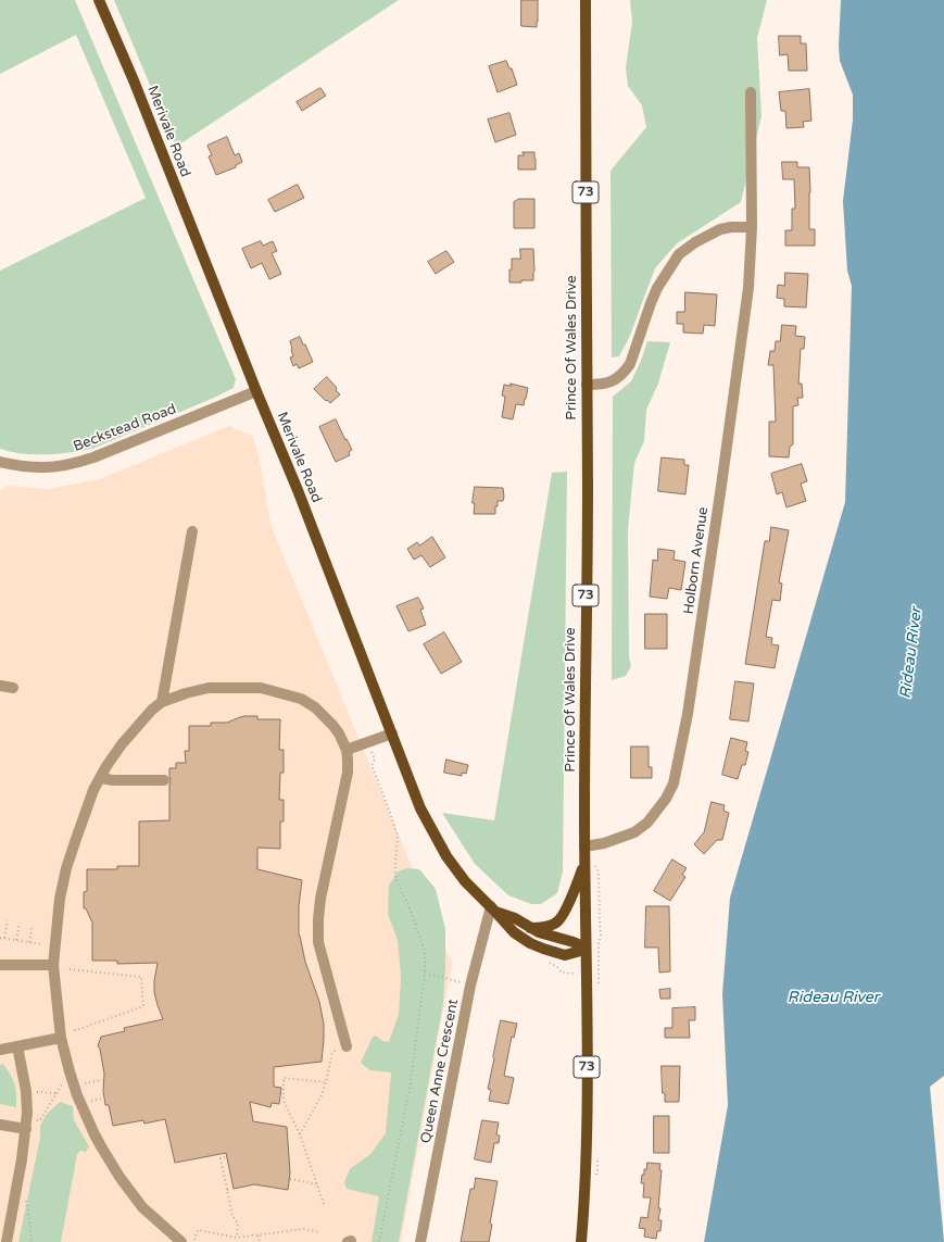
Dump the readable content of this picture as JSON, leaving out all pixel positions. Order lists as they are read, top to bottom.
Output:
{
  "streets": {
    "main road": ["Merivale Road", "73", "Prince Of Wales Drive"],
    "street": ["Beckstead Road", "Holborn Avenue", "Queen Anne Crescent"]
  },
  "crossings": [
    ["Merivale Road", "Prince Of Wales Drive"],
    ["Merivale Road", "Beckstead Road"],
    ["Merivale Road", "Queen Anne Crescent"],
    ["Prince Of Wales Drive", "Holborn Avenue"]
  ],
  "water": ["Rideau River"]
}
